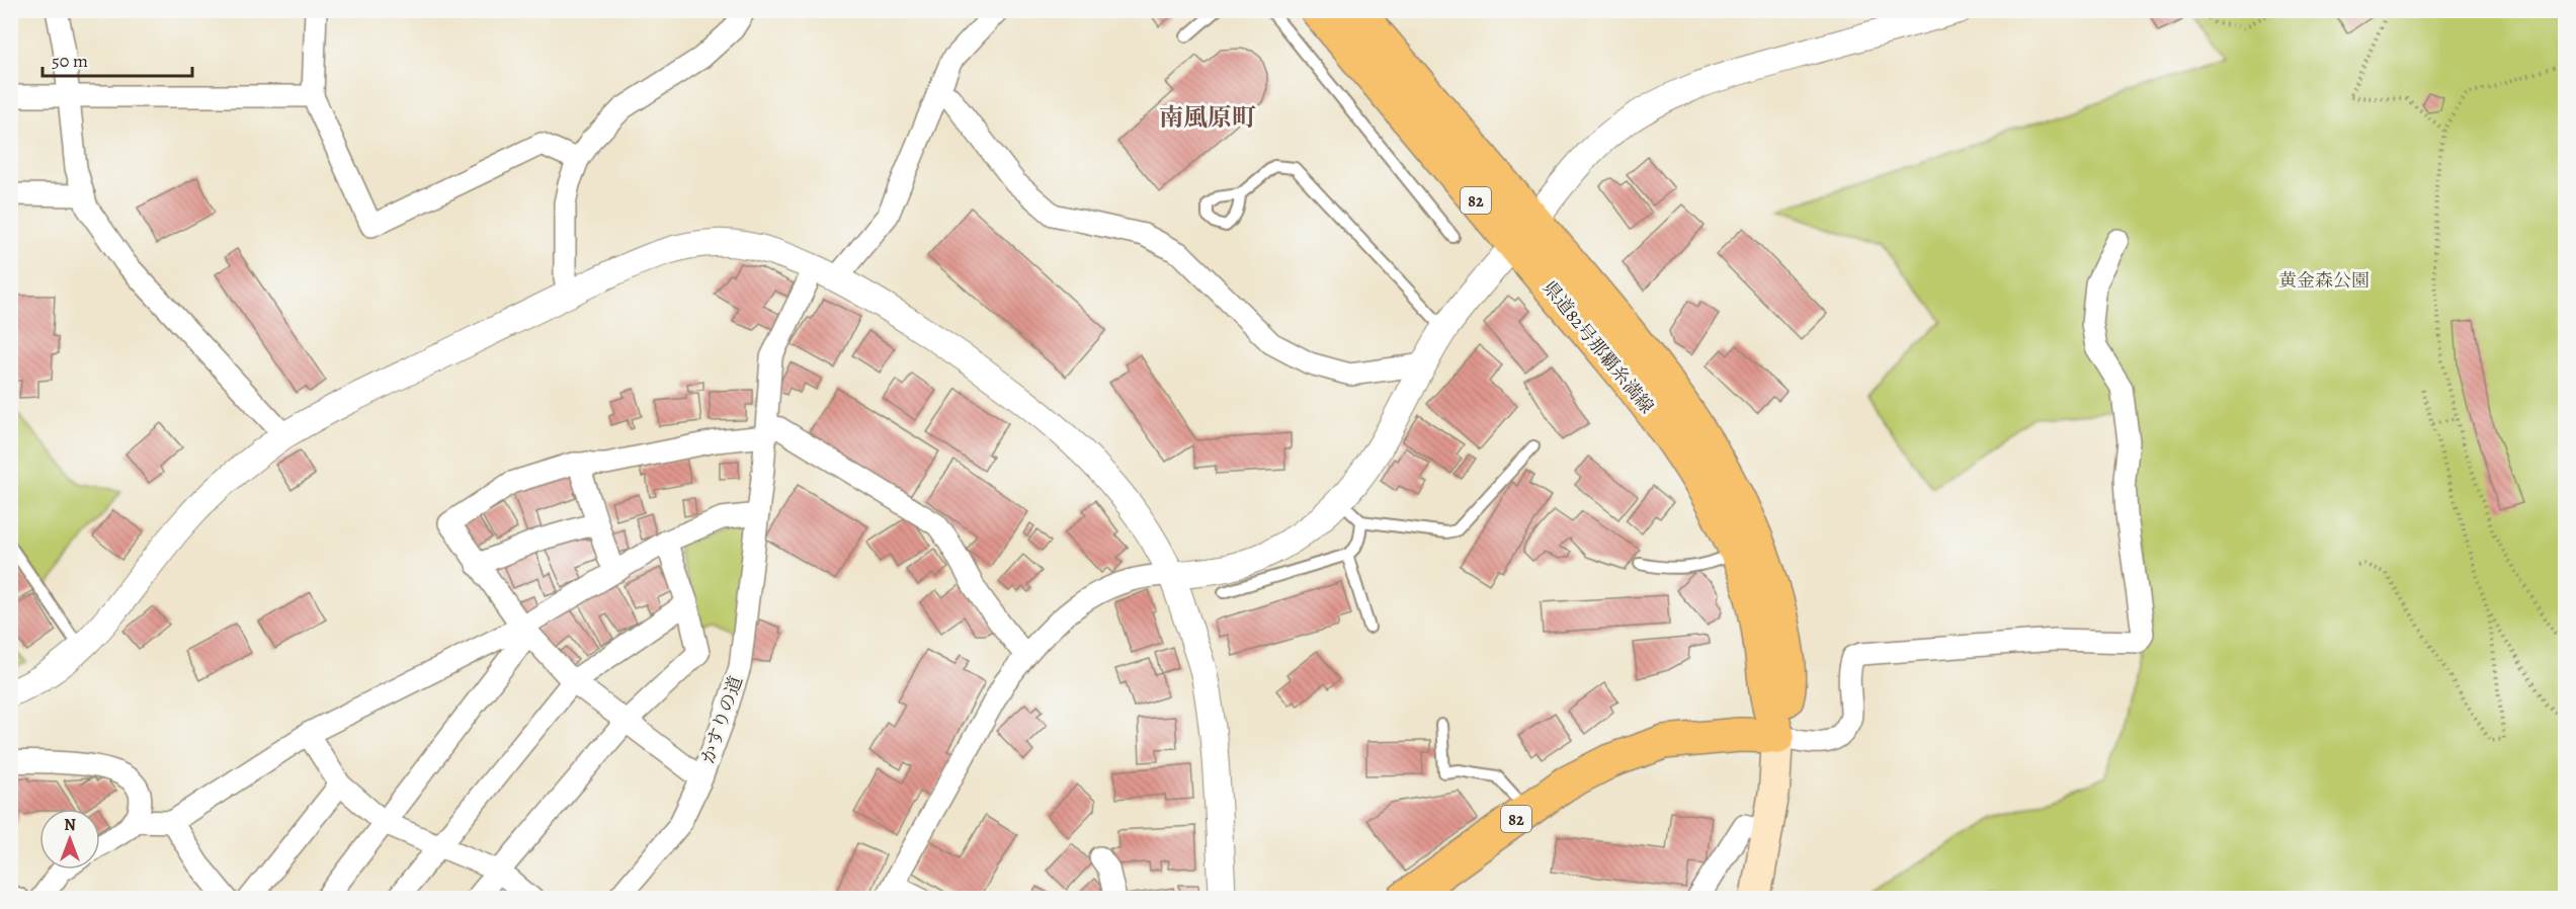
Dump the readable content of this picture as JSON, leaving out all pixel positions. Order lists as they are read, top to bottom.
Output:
{
  "streets": {
    "main road": ["82", "県道82号那覇糸満線"],
    "street": ["かすりの道"]
  },
  "crossings": [
    ["82", "県道82号那覇糸満線"]
  ],
  "districts": ["南風原町"],
  "parks": ["黄金森公園"],
  "scale_bar": "50 m",
  "north": "top"
}
